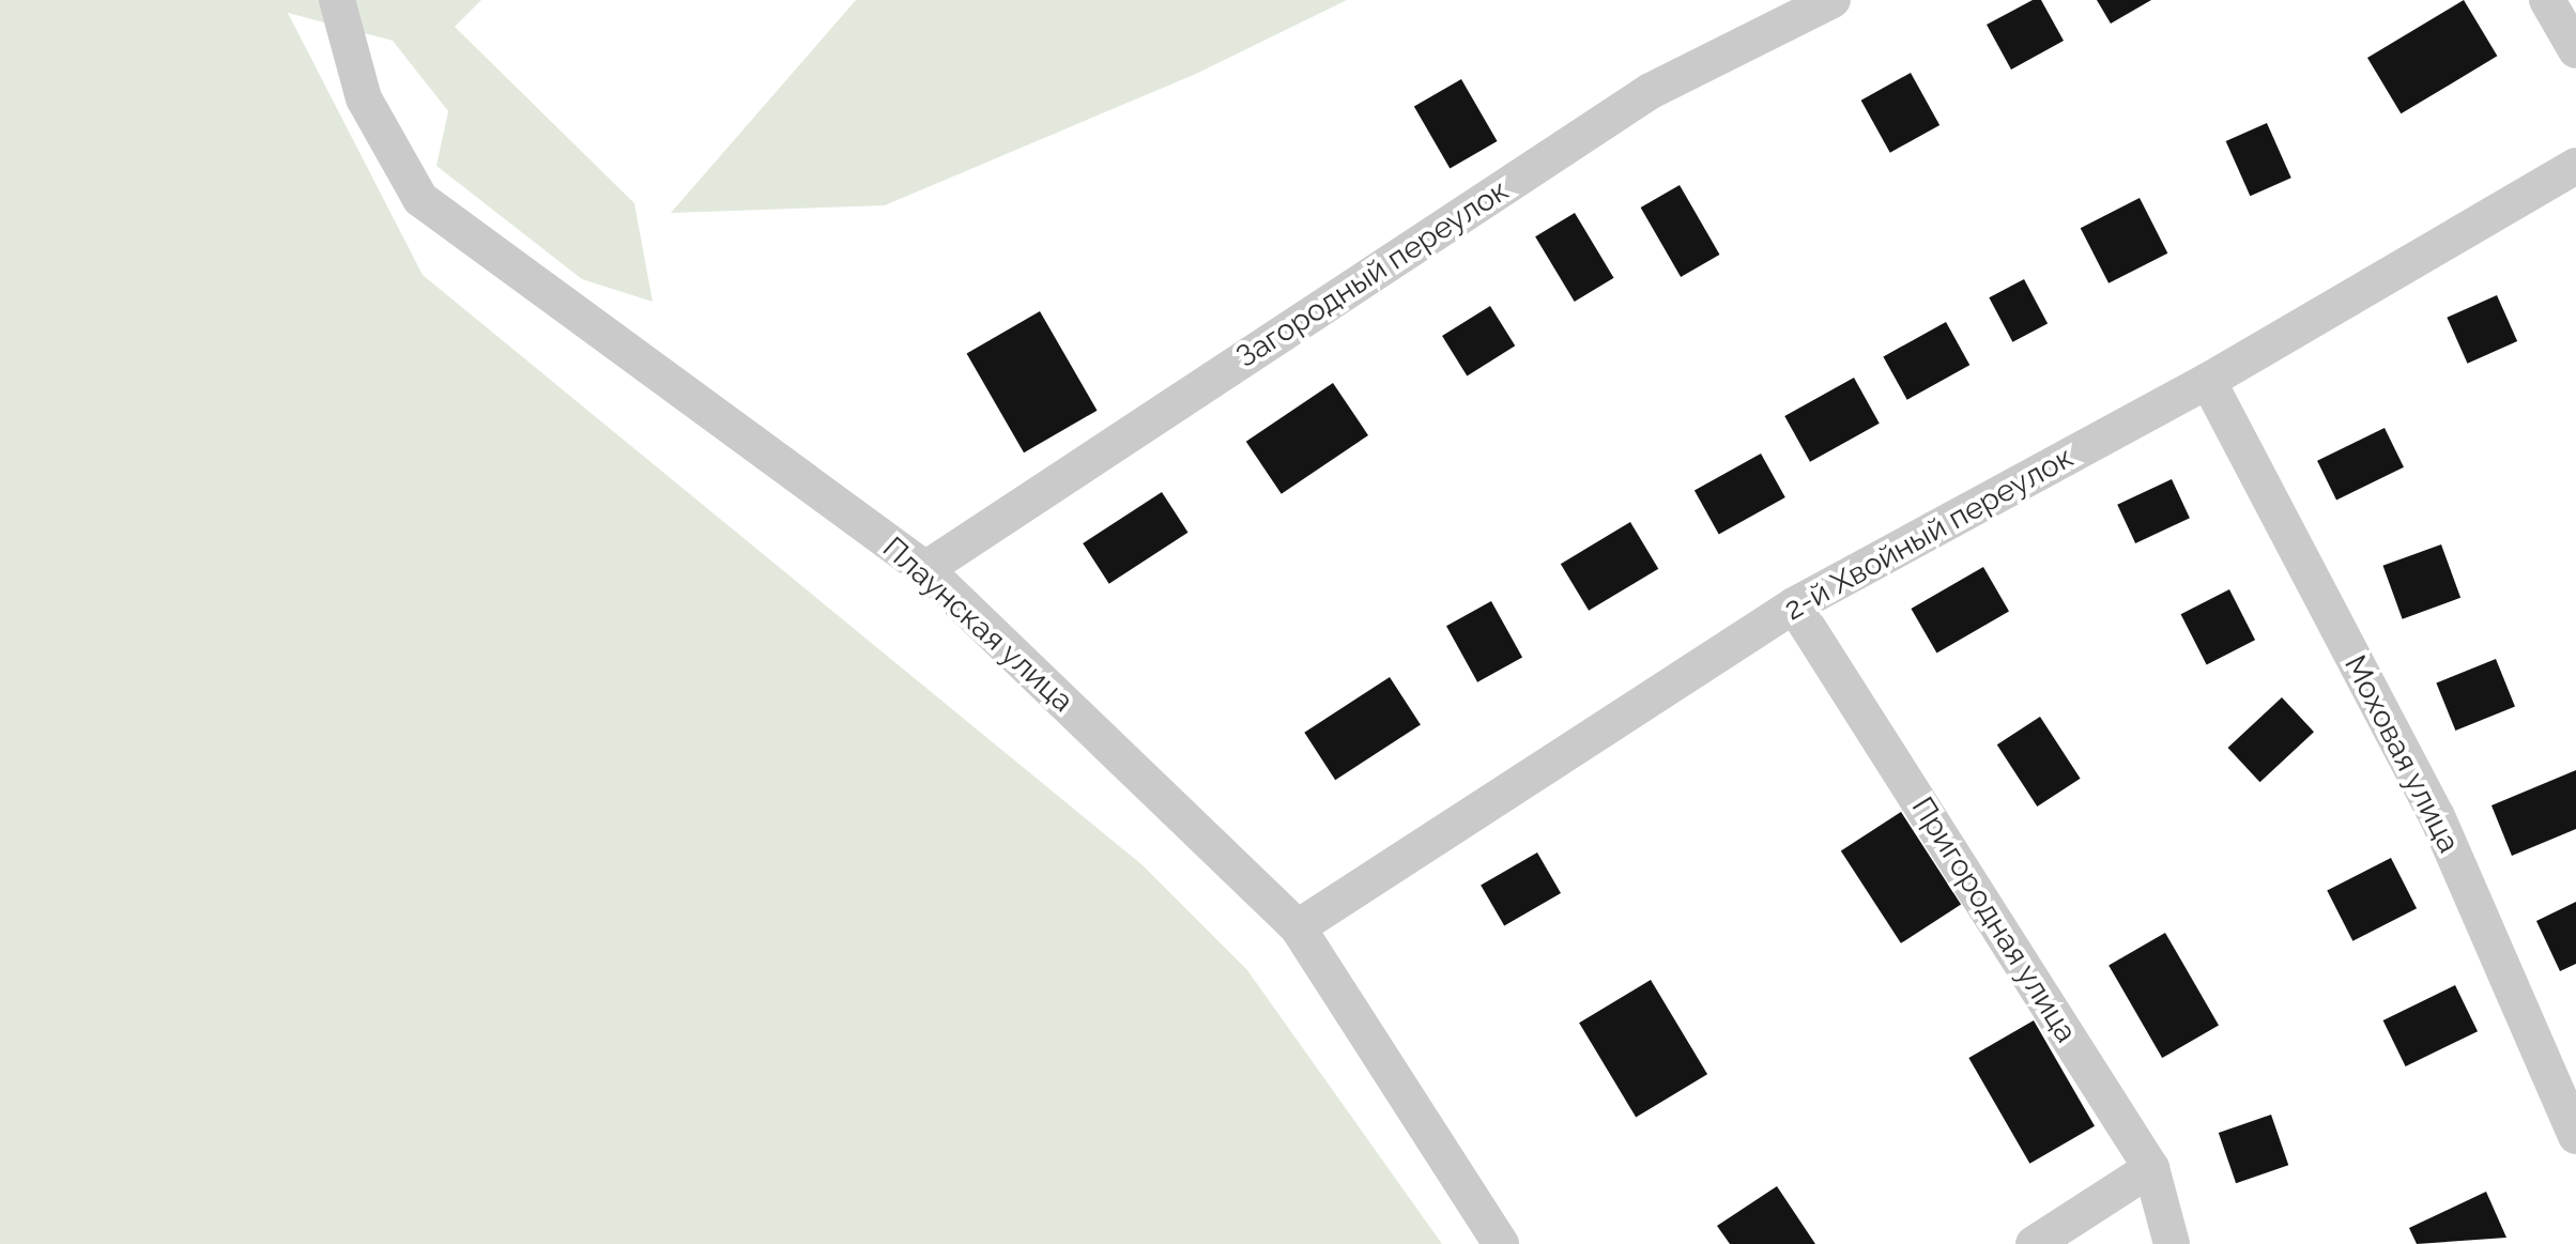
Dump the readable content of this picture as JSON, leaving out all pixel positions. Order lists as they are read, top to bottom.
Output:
{
  "streets": {
    "street": [
      "Загородный переулок",
      "2-й Хвойный переулок",
      "Плаунская улица",
      "Моховая улица",
      "Пригородная улица"
    ]
  },
  "crossings": [
    ["Загородный переулок", "Плаунская улица"],
    ["2-й Хвойный переулок", "Плаунская улица"],
    ["2-й Хвойный переулок", "Моховая улица"],
    ["2-й Хвойный переулок", "Пригородная улица"]
  ]
}
